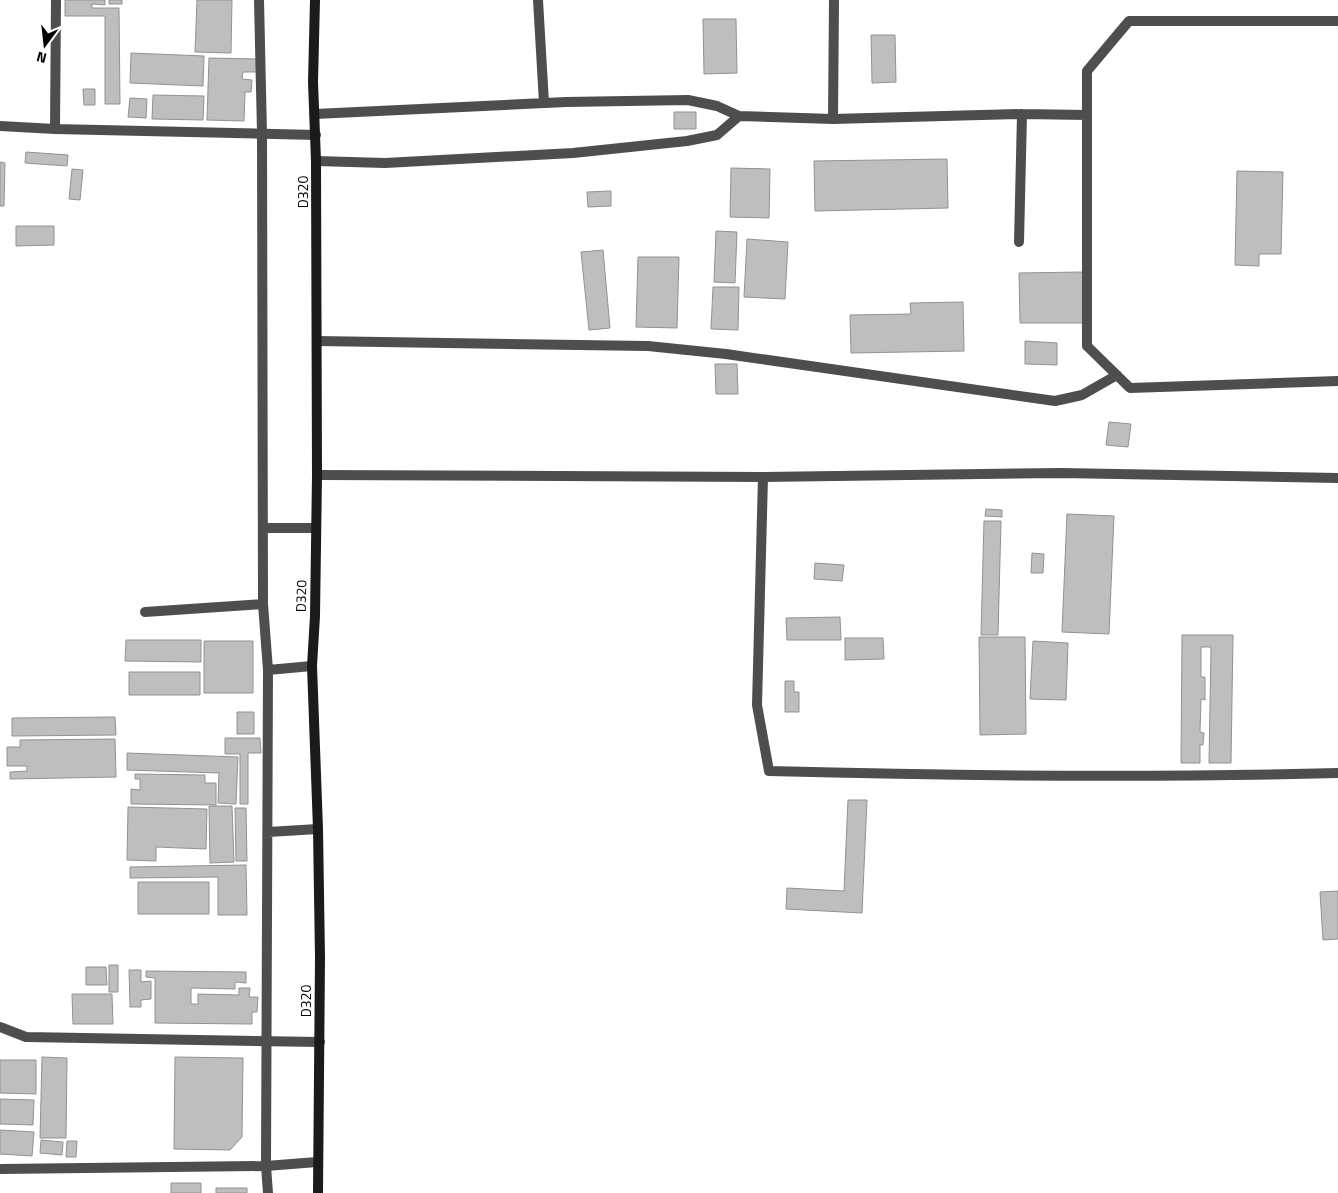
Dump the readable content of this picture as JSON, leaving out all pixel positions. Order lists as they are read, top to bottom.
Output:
{
  "streets": {
    "street": ["D320"]
  },
  "north": "bottom"
}
